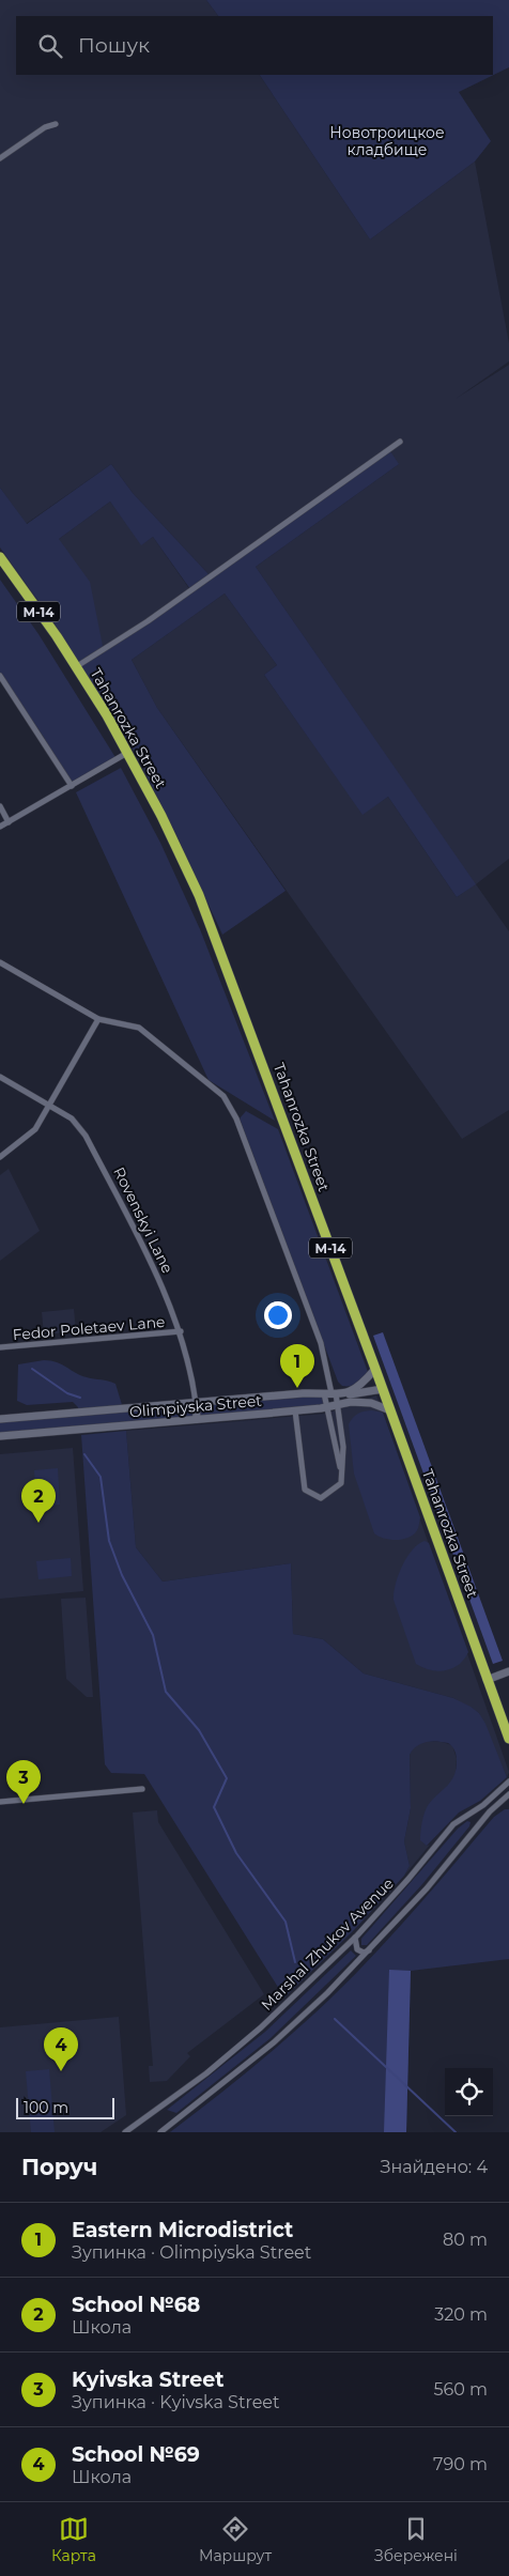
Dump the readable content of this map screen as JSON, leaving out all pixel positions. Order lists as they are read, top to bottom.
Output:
{
  "streets": {
    "highway": ["М-14", "Tahanrozka Street"],
    "main road": ["Rovenskyi Lane", "Olimpiyska Street"],
    "street": ["Fedor Poletaev Lane", "Marshal Zhukov Avenue"]
  },
  "crossings": [
    ["Tahanrozka Street", "Olimpiyska Street"],
    ["Rovenskyi Lane", "Fedor Poletaev Lane"],
    ["Rovenskyi Lane", "Olimpiyska Street"]
  ],
  "parks": ["Новотроицкое кладбище"],
  "scale_bar": "100 m",
  "page": {
    "search": "Пошук",
    "pins": [
      "1",
      "2",
      "3",
      "4"
    ],
    "scale": "100 m",
    "heading": ["Поруч", "Знайдено: 4"],
    "list": [
      {
        "mark": "1",
        "name": "Eastern Microdistrict",
        "note": "Зупинка · Olimpiyska Street",
        "value": "80 m"
      },
      {
        "mark": "2",
        "name": "School №68",
        "note": "Школа",
        "value": "320 m"
      },
      {
        "mark": "3",
        "name": "Kyivska Street",
        "note": "Зупинка · Kyivska Street",
        "value": "560 m"
      },
      {
        "mark": "4",
        "name": "School №69",
        "note": "Школа",
        "value": "790 m"
      }
    ],
    "nav": ["Карта", "Маршрут", "Збережені"]
  }
}
